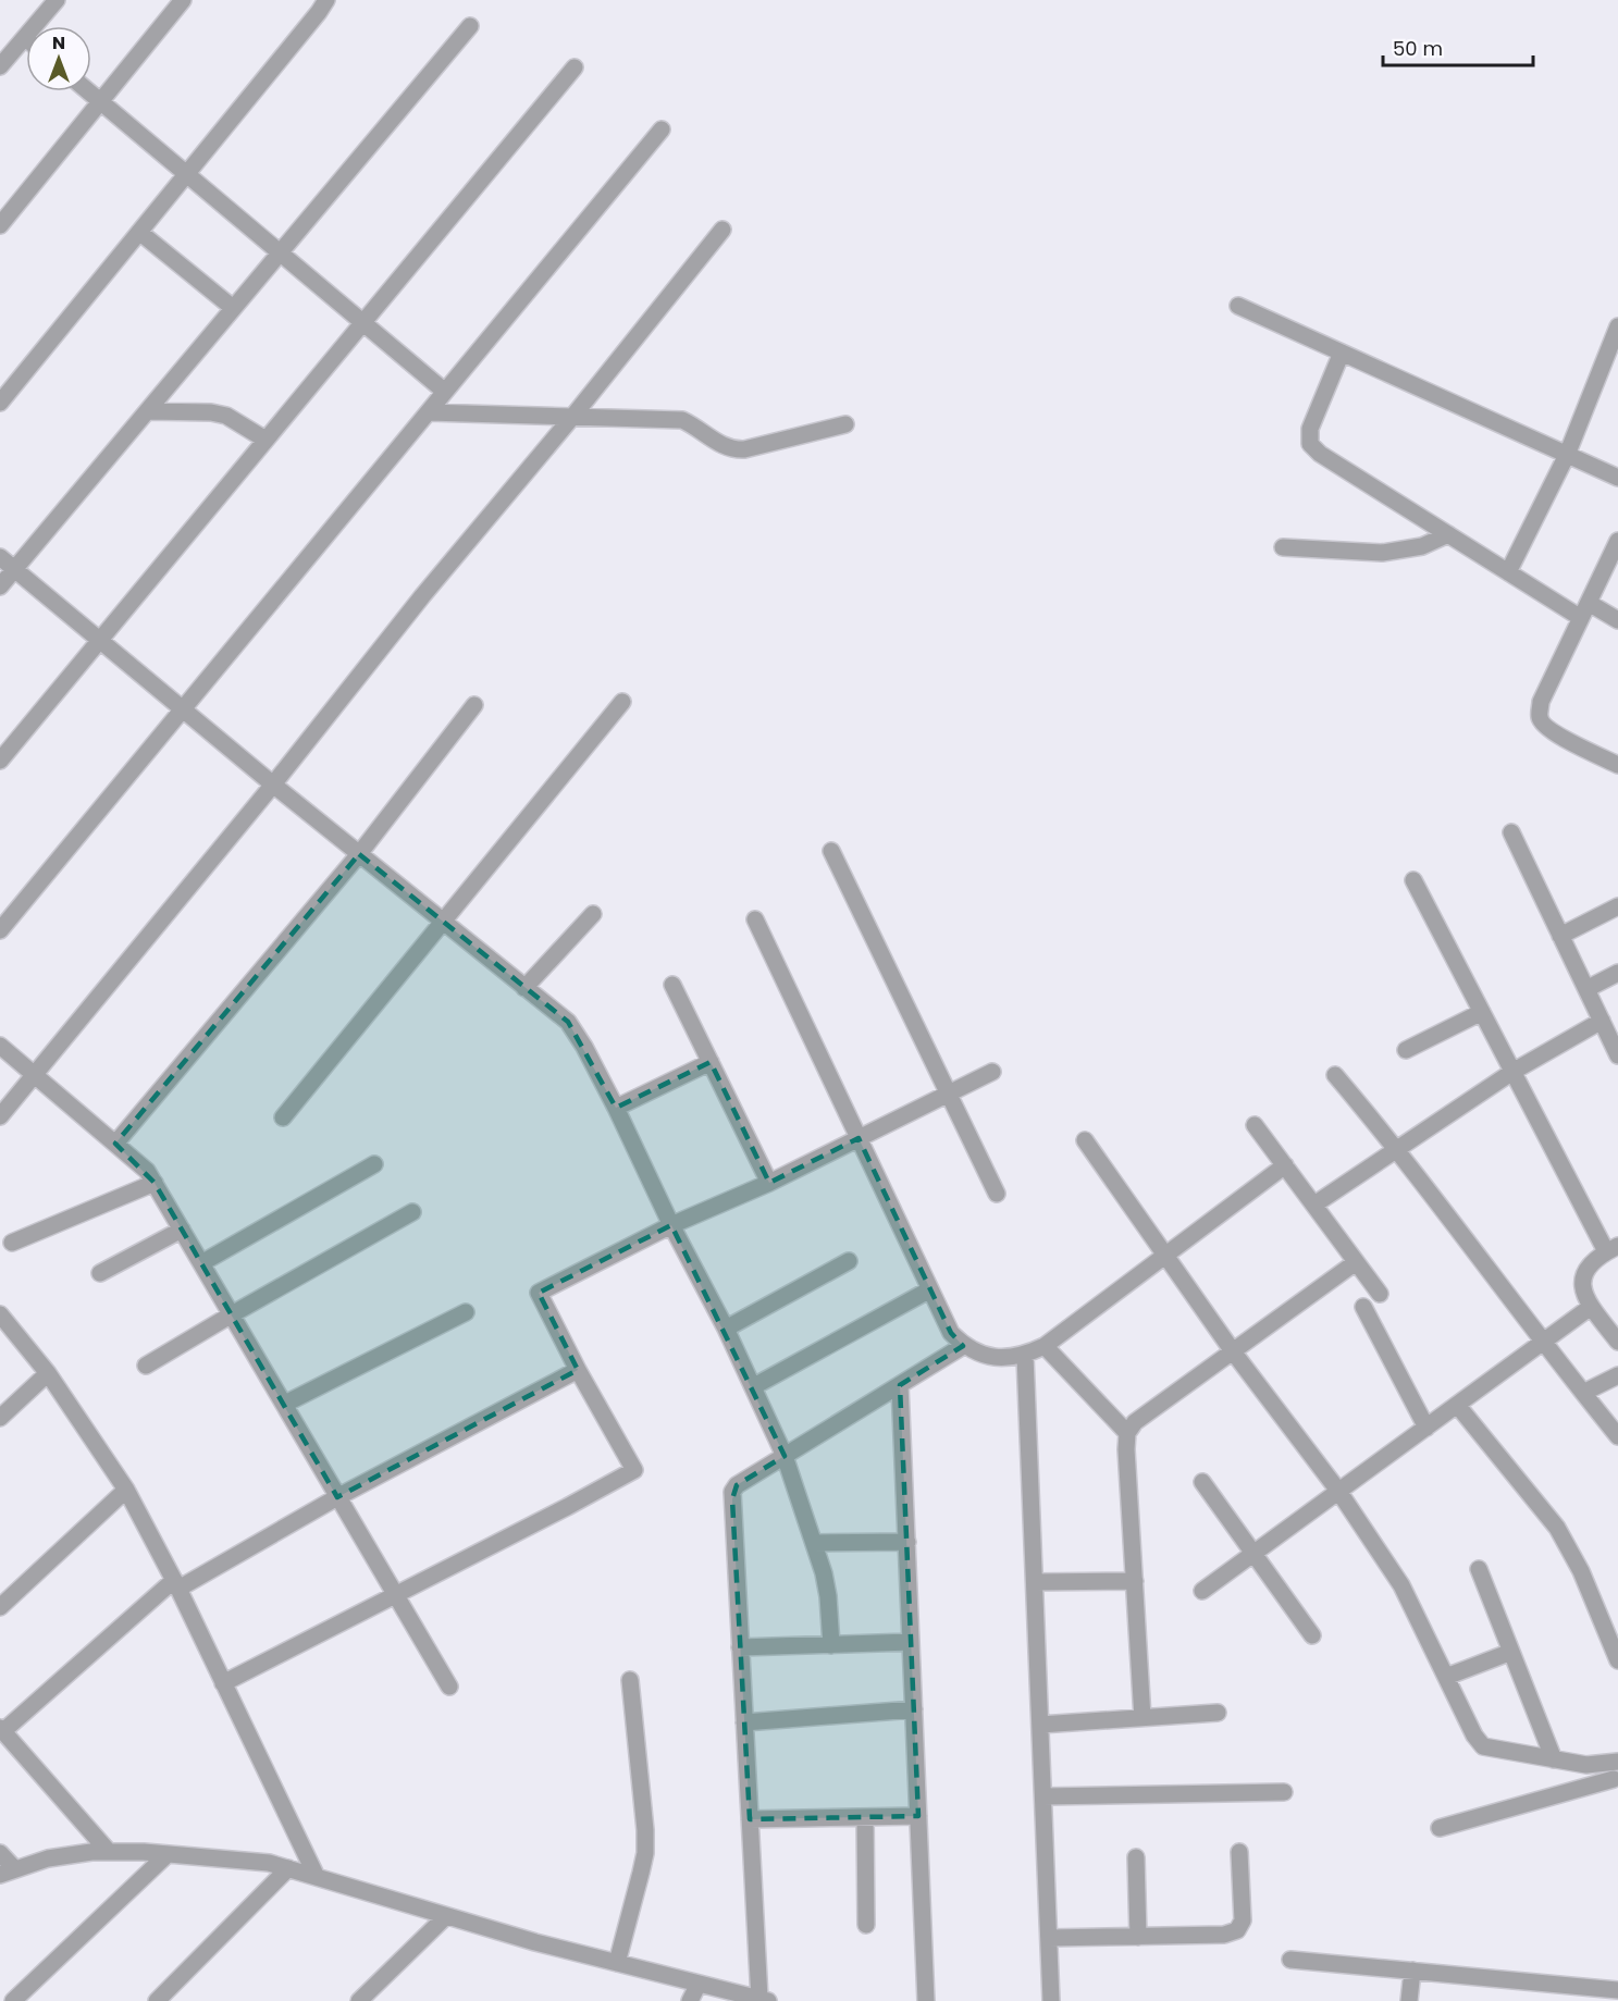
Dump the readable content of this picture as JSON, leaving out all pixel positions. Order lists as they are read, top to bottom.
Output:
{
  "scale_bar": "50 m",
  "north": "top"
}
